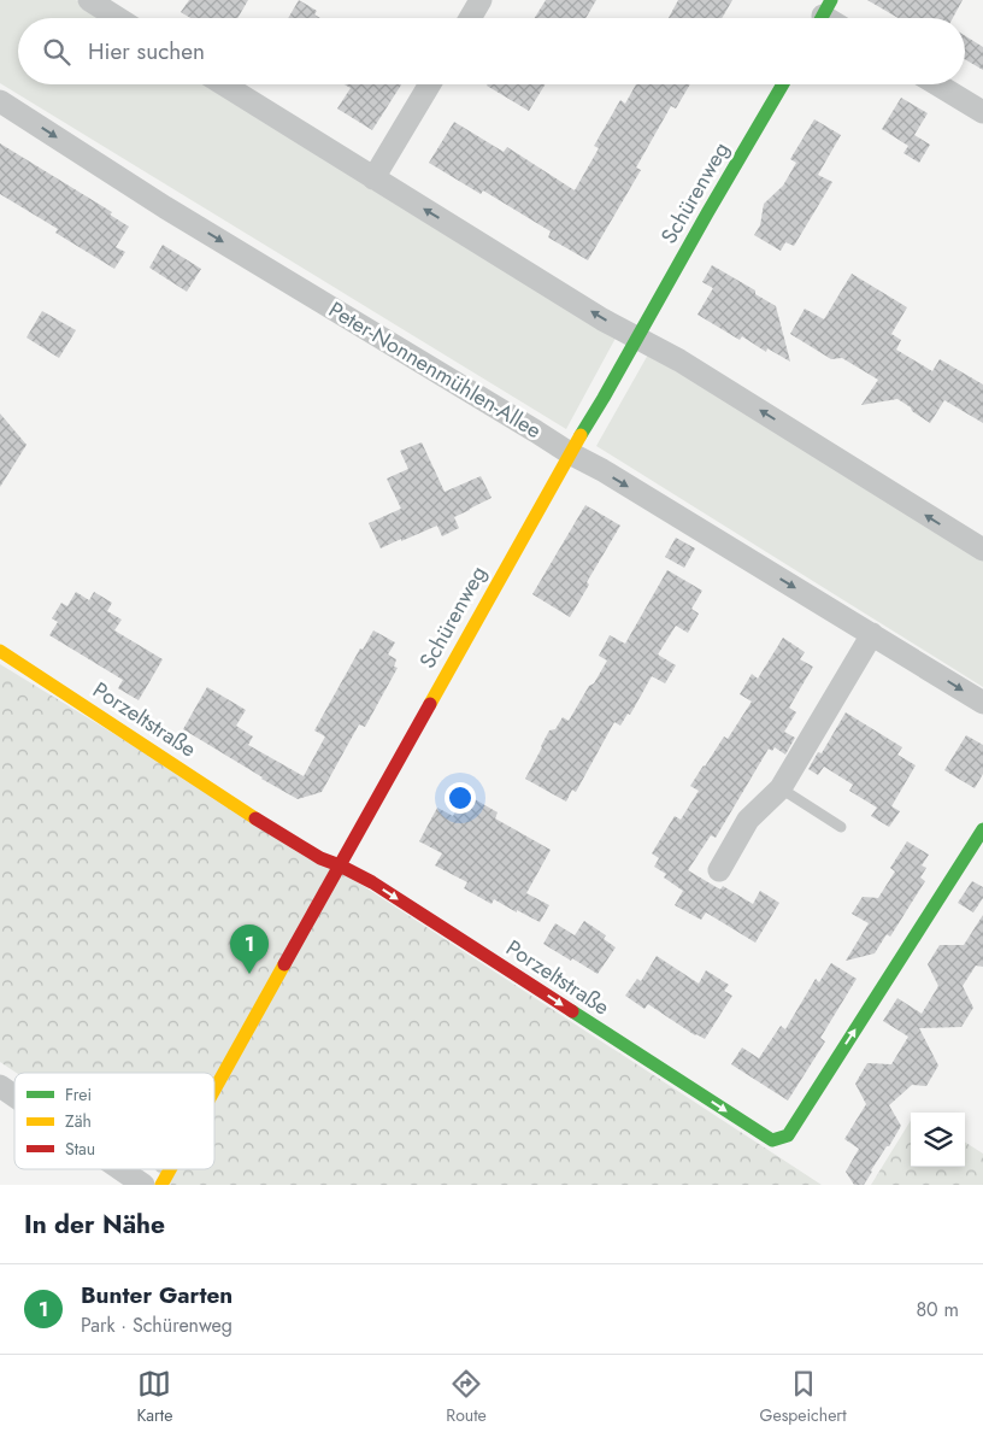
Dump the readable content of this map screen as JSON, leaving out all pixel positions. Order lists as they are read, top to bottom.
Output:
{
  "streets": {
    "street": ["Schürenweg", "Peter-Nonnenmühlen-Allee", "Porzeltstraße"]
  },
  "crossings": [
    ["Schürenweg", "Peter-Nonnenmühlen-Allee"],
    ["Schürenweg", "Porzeltstraße"]
  ],
  "legend": ["Frei", "Zäh", "Stau"],
  "page": {
    "search": "Hier suchen",
    "pins": "1",
    "heading": "In der Nähe",
    "list": [
      {
        "mark": "1",
        "name": "Bunter Garten",
        "note": "Park · Schürenweg",
        "value": "80 m"
      }
    ],
    "nav": ["Karte", "Route", "Gespeichert"]
  }
}
